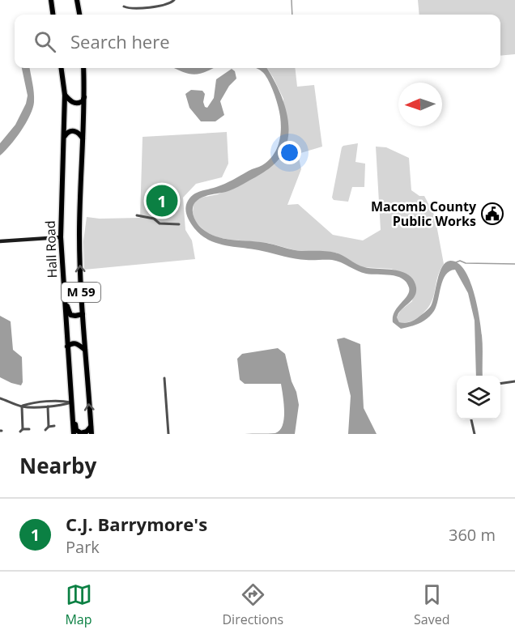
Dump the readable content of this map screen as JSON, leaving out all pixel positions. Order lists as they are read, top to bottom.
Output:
{
  "streets": {
    "highway": ["Hall Road", "M 59"]
  },
  "places": {
    "public building": ["Macomb County Public Works"]
  },
  "north": "left",
  "page": {
    "search": "Search here",
    "pins": "1",
    "heading": "Nearby",
    "list": [
      {
        "mark": "1",
        "name": "C.J. Barrymore's",
        "note": "Park",
        "value": "360 m"
      }
    ],
    "nav": ["Map", "Directions", "Saved"]
  }
}
